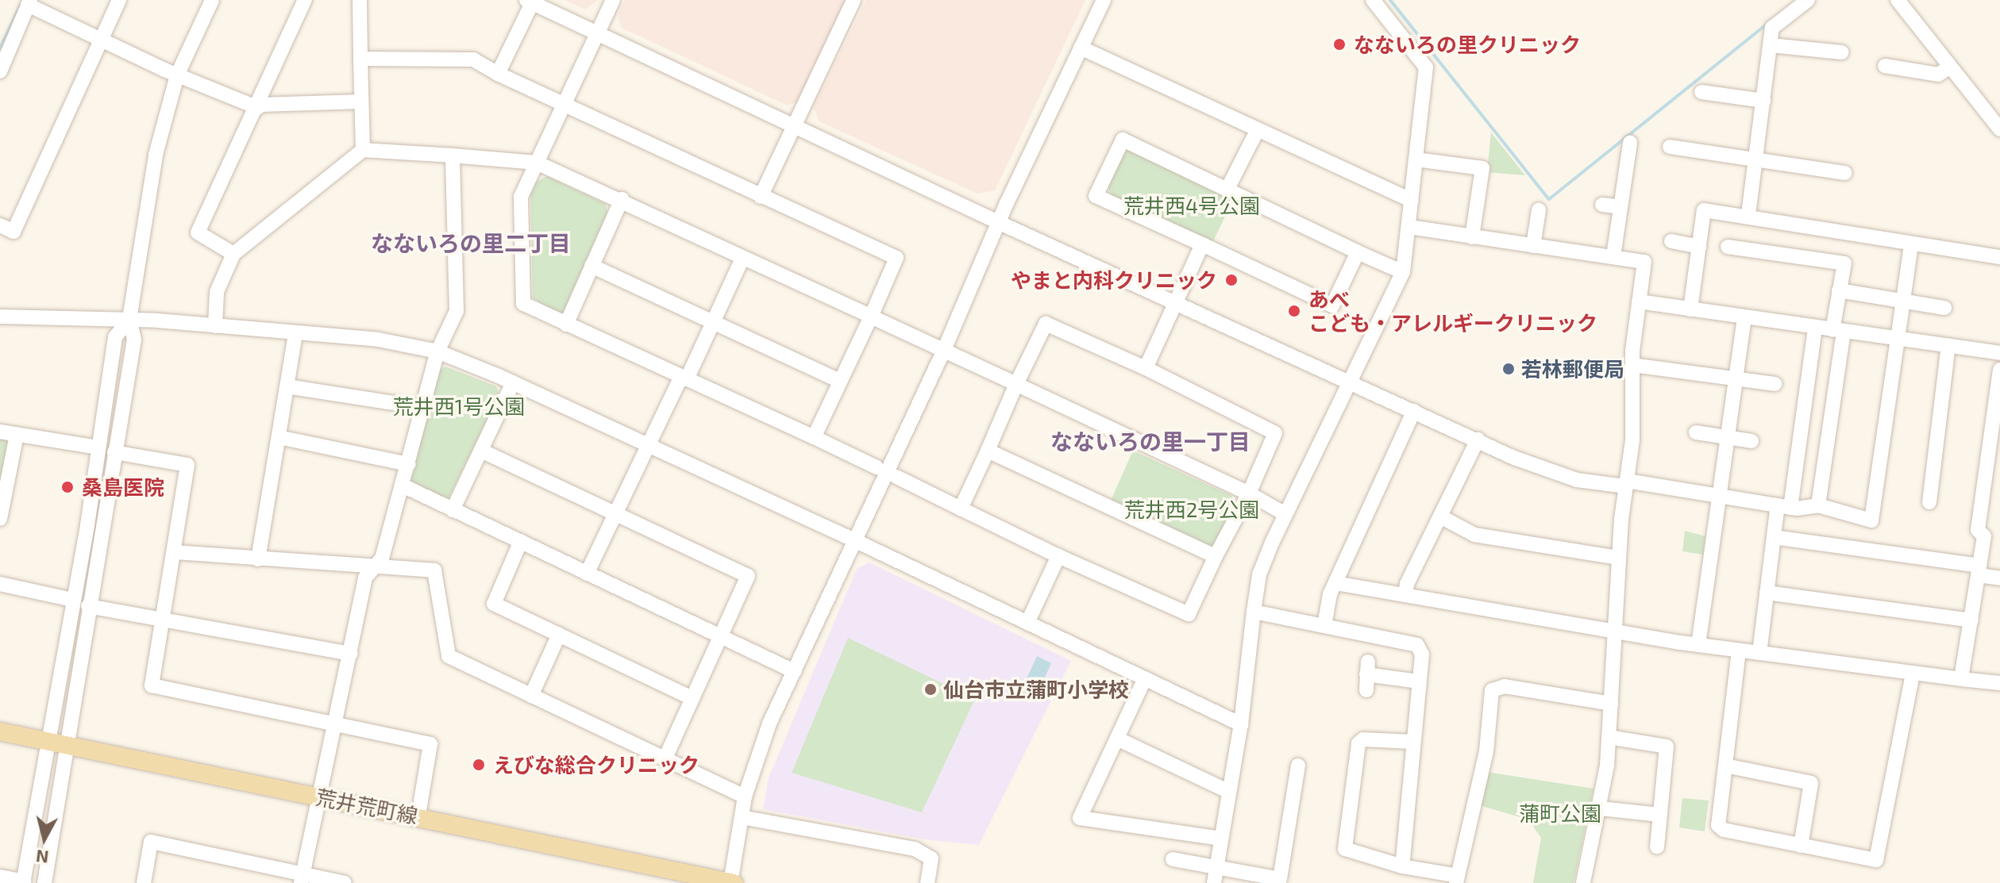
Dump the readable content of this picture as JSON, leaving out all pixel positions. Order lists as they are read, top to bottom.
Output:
{
  "streets": {
    "main road": ["荒井荒町線"]
  },
  "districts": ["なないろの里二丁目", "なないろの里一丁目"],
  "parks": [
    "荒井西4号公園",
    "荒井西1号公園",
    "荒井西2号公園",
    "蒲町公園"
  ],
  "places": [
    "なないろの里クリニック",
    "やまと内科クリニック",
    "あべ こども・アレルギークリニック",
    "若林郵便局",
    "桑島医院",
    "仙台市立蒲町小学校",
    "えびな総合クリニック"
  ],
  "north": "bottom"
}
